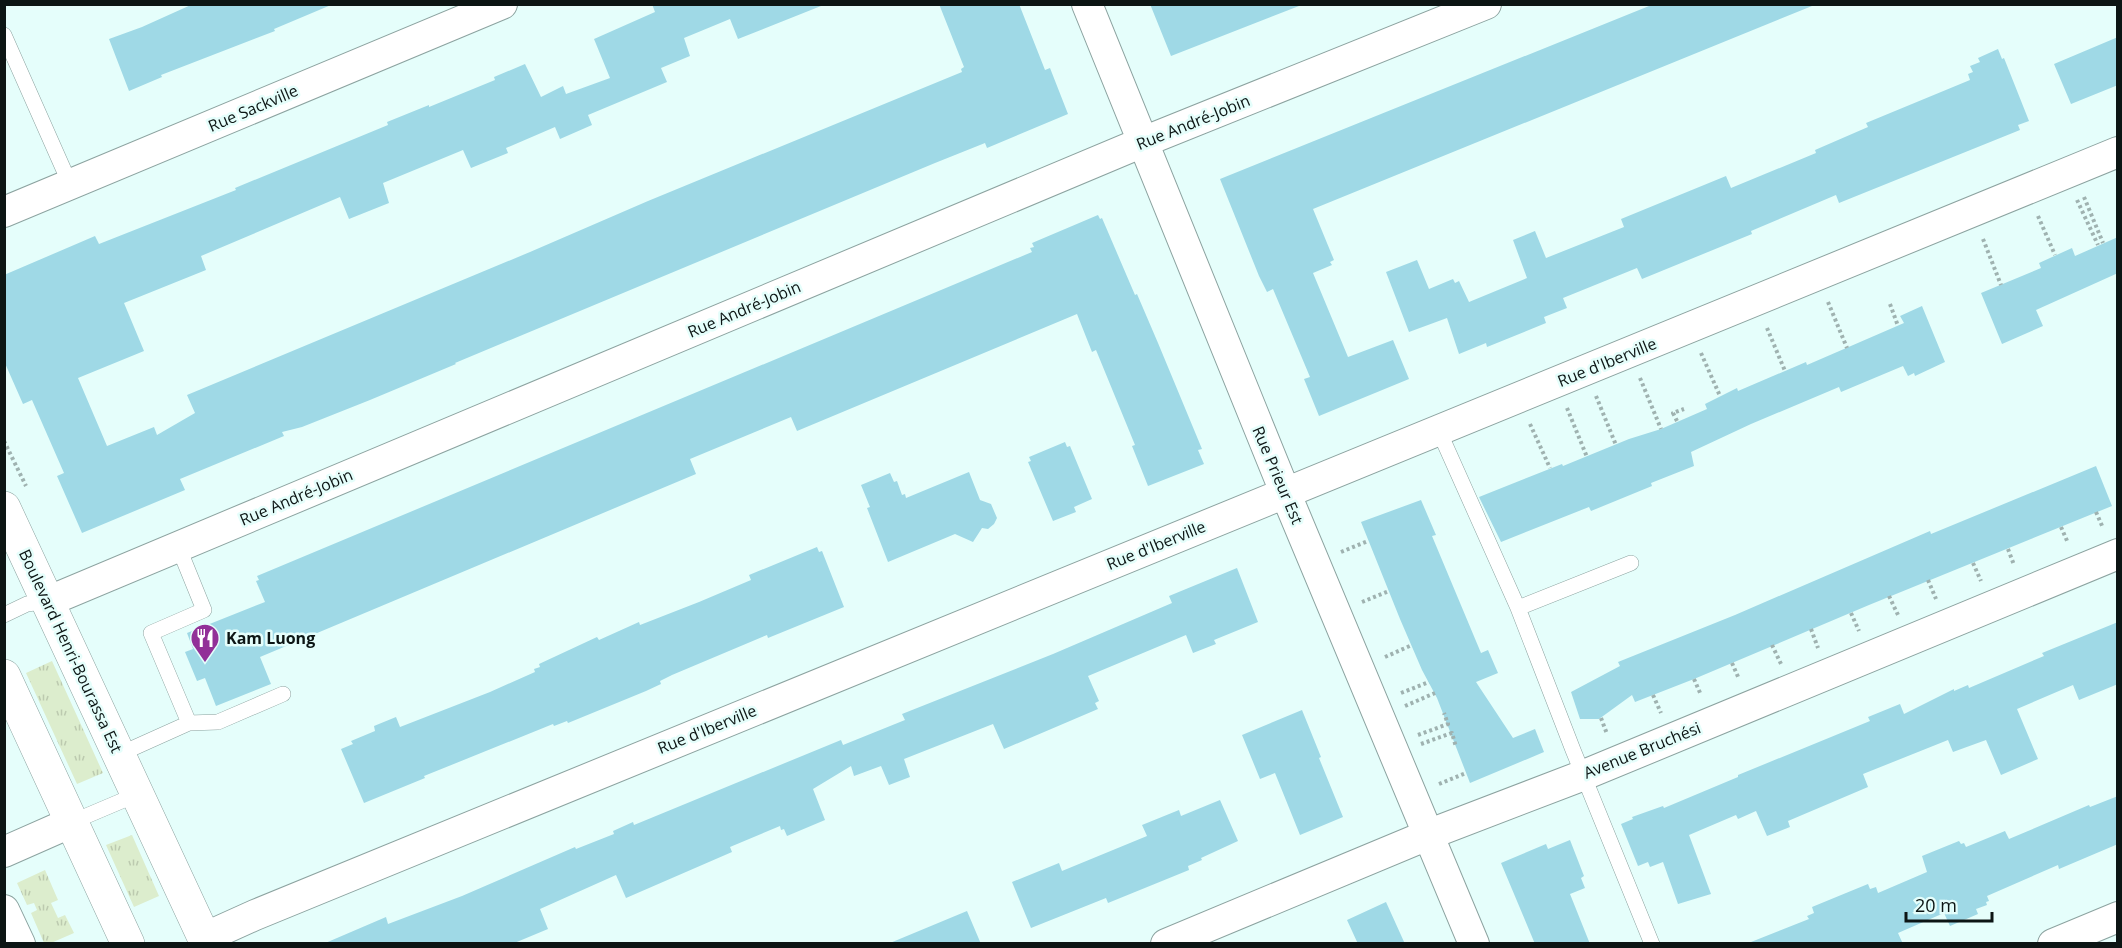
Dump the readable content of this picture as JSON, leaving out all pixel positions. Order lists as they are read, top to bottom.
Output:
{
  "streets": {
    "main road": ["Boulevard Henri-Bourassa Est"],
    "street": [
      "Rue Sackville",
      "Rue André-Jobin",
      "Rue d'Iberville",
      "Rue Prieur Est",
      "Avenue Bruchési"
    ]
  },
  "crossings": [
    ["Rue André-Jobin", "Rue Prieur Est"],
    ["Rue André-Jobin", "Boulevard Henri-Bourassa Est"],
    ["Rue d'Iberville", "Rue Prieur Est"],
    ["Rue d'Iberville", "Boulevard Henri-Bourassa Est"],
    ["Rue Prieur Est", "Avenue Bruchési"]
  ],
  "places": {
    "restaurant": ["Kam Luong"]
  },
  "scale_bar": "20 m"
}
